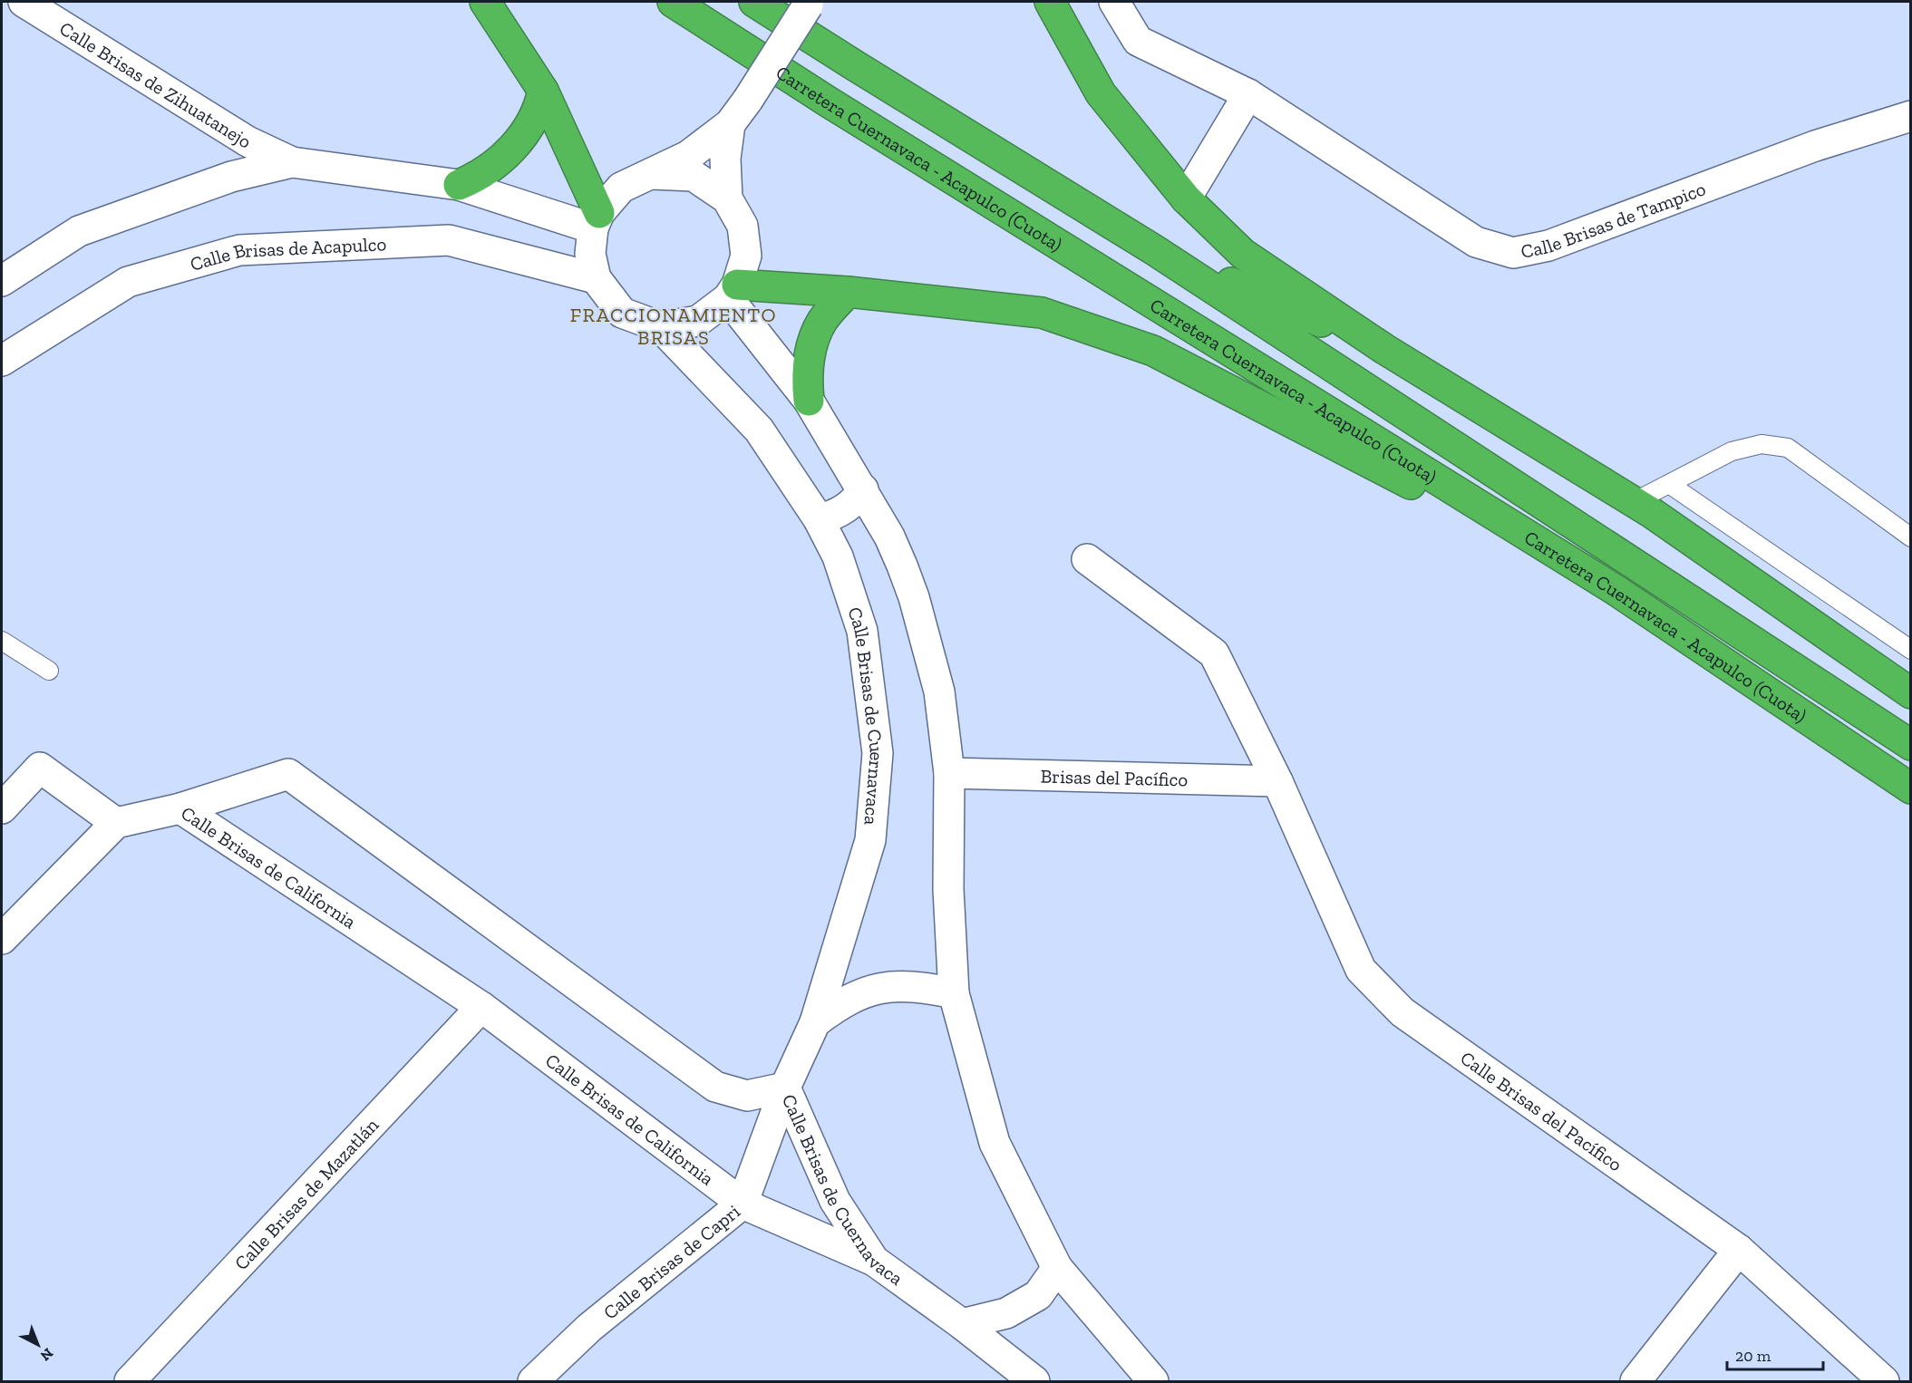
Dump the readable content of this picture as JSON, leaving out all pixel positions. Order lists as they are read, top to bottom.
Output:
{
  "streets": {
    "highway": ["Carretera Cuernavaca - Acapulco (Cuota)"],
    "street": [
      "Calle Brisas de Zihuatanejo",
      "Calle Brisas de Tampico",
      "Calle Brisas de Acapulco",
      "Calle Brisas de Cuernavaca",
      "Brisas del Pacífico",
      "Calle Brisas de California",
      "Calle Brisas del Pacífico",
      "Calle Brisas de Mazatlán",
      "Calle Brisas de Capri"
    ]
  },
  "crossings": [
    ["Calle Brisas de Acapulco", "Calle Brisas de Cuernavaca"],
    ["Calle Brisas de Cuernavaca", "Calle Brisas de California"],
    ["Calle Brisas de Cuernavaca", "Calle Brisas de Capri"],
    ["Brisas del Pacífico", "Calle Brisas del Pacífico"],
    ["Calle Brisas de California", "Calle Brisas de Mazatlán"],
    ["Calle Brisas de California", "Calle Brisas de Capri"]
  ],
  "districts": ["FRACCIONAMIENTO BRISAS"],
  "scale_bar": "20 m",
  "north": "bottom right"
}
